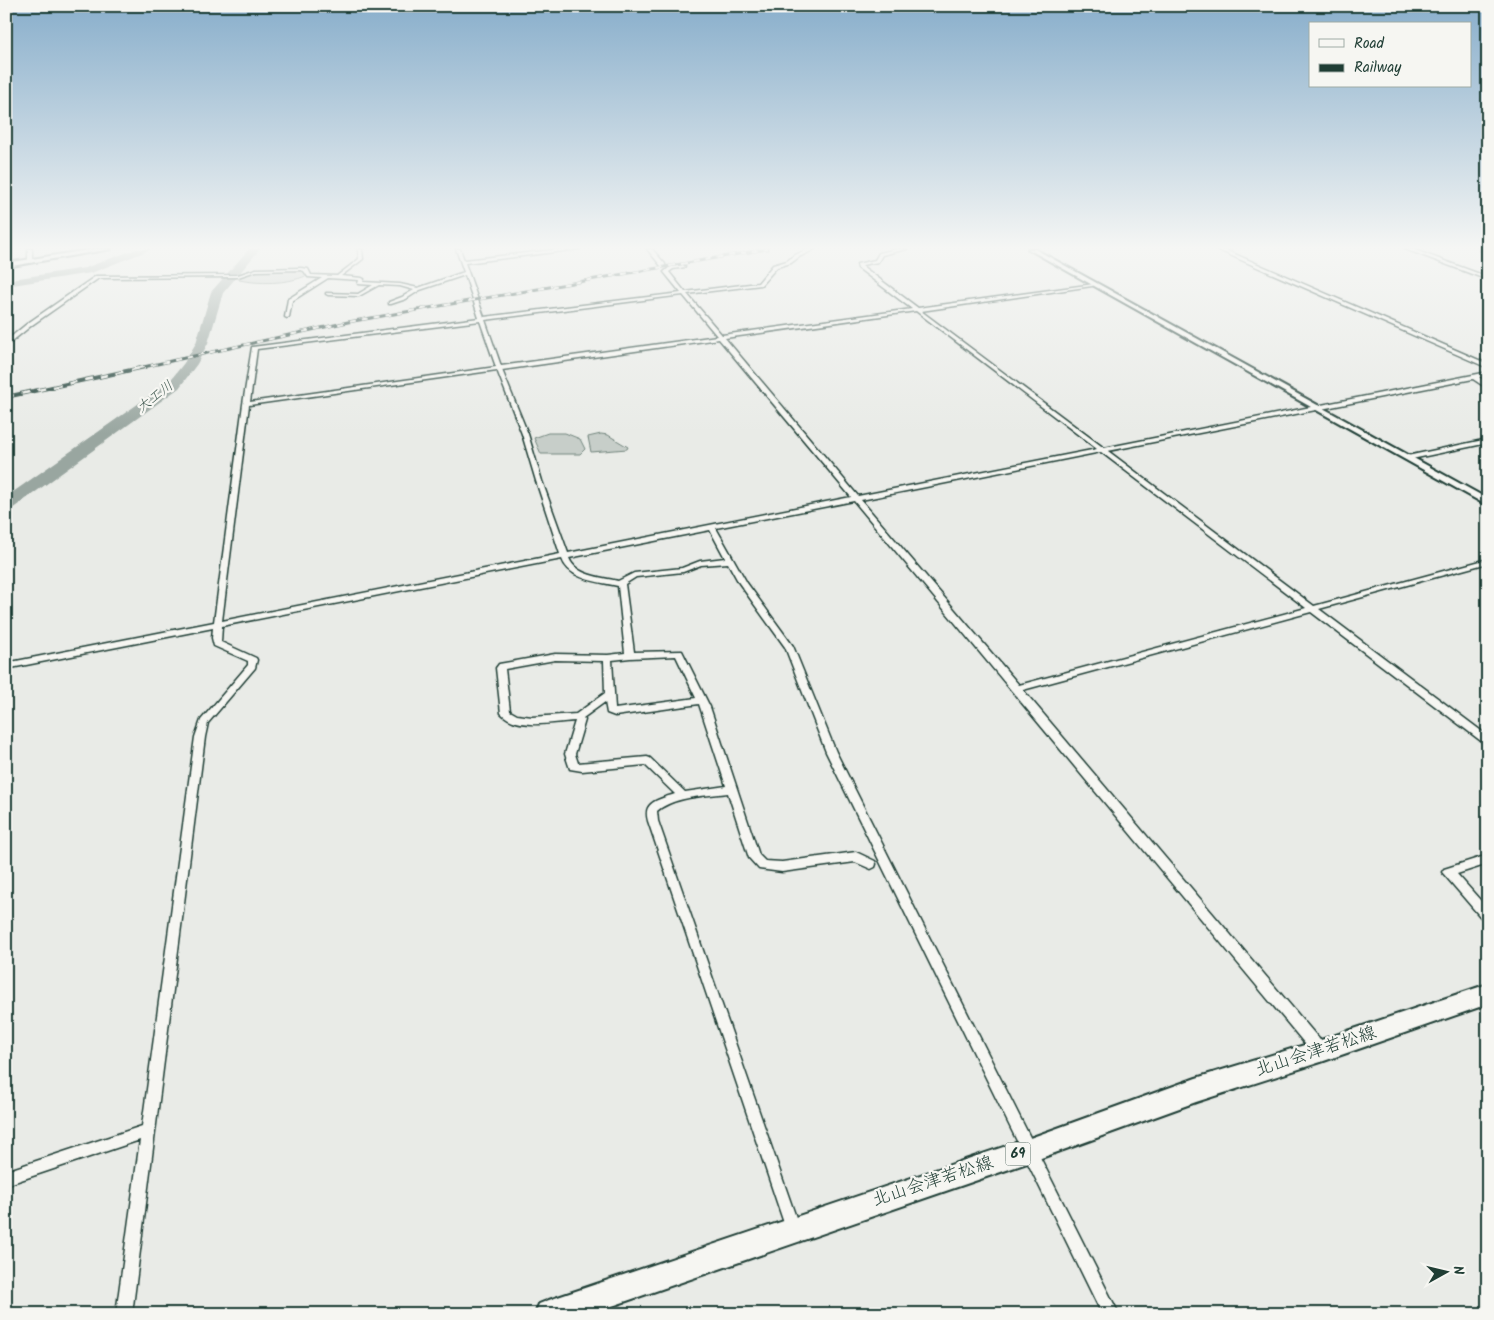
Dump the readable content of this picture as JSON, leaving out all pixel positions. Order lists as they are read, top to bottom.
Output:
{
  "streets": {
    "main road": ["北山会津若松線", "69"]
  },
  "water": ["大工川"],
  "legend": ["Road", "Railway"],
  "north": "right"
}
